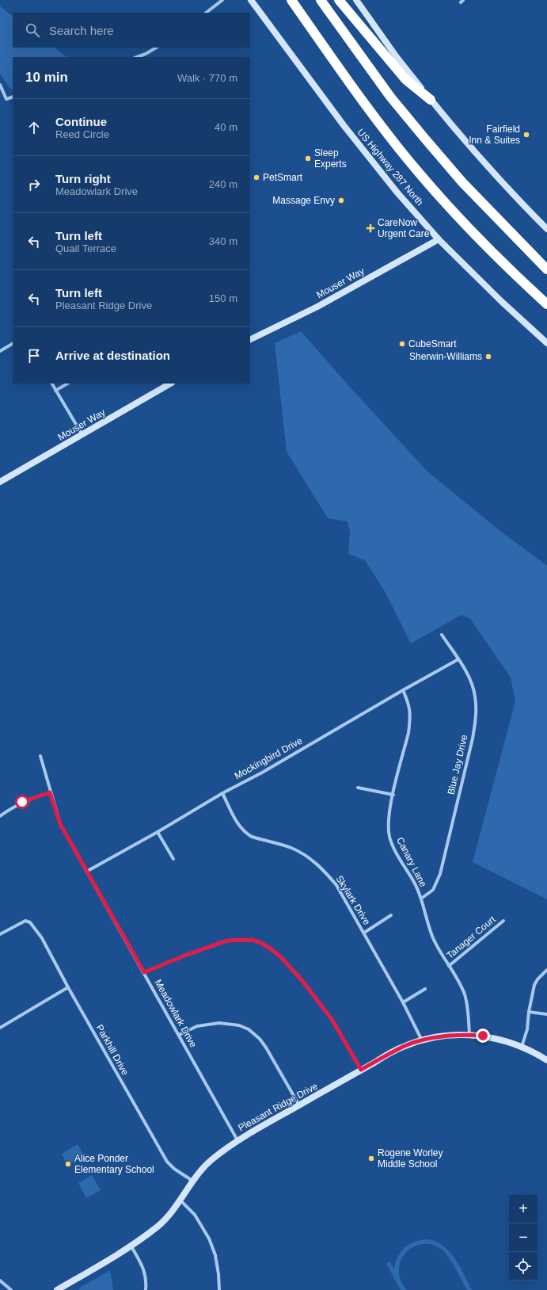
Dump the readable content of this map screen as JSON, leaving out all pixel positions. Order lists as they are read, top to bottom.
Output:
{
  "streets": {
    "street": [
      "US Highway 287 North",
      "Mouser Way",
      "Mockingbird Drive",
      "Blue Jay Drive",
      "Canary Lane",
      "Skylark Drive",
      "Tanager Court",
      "Meadowlark Drive",
      "Parkhill Drive",
      "Pleasant Ridge Drive"
    ]
  },
  "crossings": [
    ["US Highway 287 North", "Mouser Way"],
    ["Mockingbird Drive", "Blue Jay Drive"],
    ["Mockingbird Drive", "Canary Lane"],
    ["Mockingbird Drive", "Skylark Drive"],
    ["Mockingbird Drive", "Meadowlark Drive"],
    ["Blue Jay Drive", "Canary Lane"],
    ["Canary Lane", "Tanager Court"],
    ["Canary Lane", "Pleasant Ridge Drive"],
    ["Skylark Drive", "Pleasant Ridge Drive"],
    ["Meadowlark Drive", "Pleasant Ridge Drive"],
    ["Parkhill Drive", "Pleasant Ridge Drive"]
  ],
  "places": {
    "other": [
      "Fairfield Inn & Suites",
      "Sleep Experts",
      "PetSmart",
      "Massage Envy",
      "CubeSmart",
      "Sherwin-Williams",
      "Rogene Worley Middle School",
      "Alice Ponder Elementary School"
    ],
    "health": ["CareNow Urgent Care"]
  },
  "page": {
    "search": "Search here",
    "heading": ["10 min", "Walk · 770 m"],
    "list": [
      ["Continue", "Reed Circle", "40 m"],
      ["Turn right", "Meadowlark Drive", "240 m"],
      ["Turn left", "Quail Terrace", "340 m"],
      ["Turn left", "Pleasant Ridge Drive", "150 m"],
      "Arrive at destination"
    ],
    "map_buttons": ["+", "−"]
  }
}
